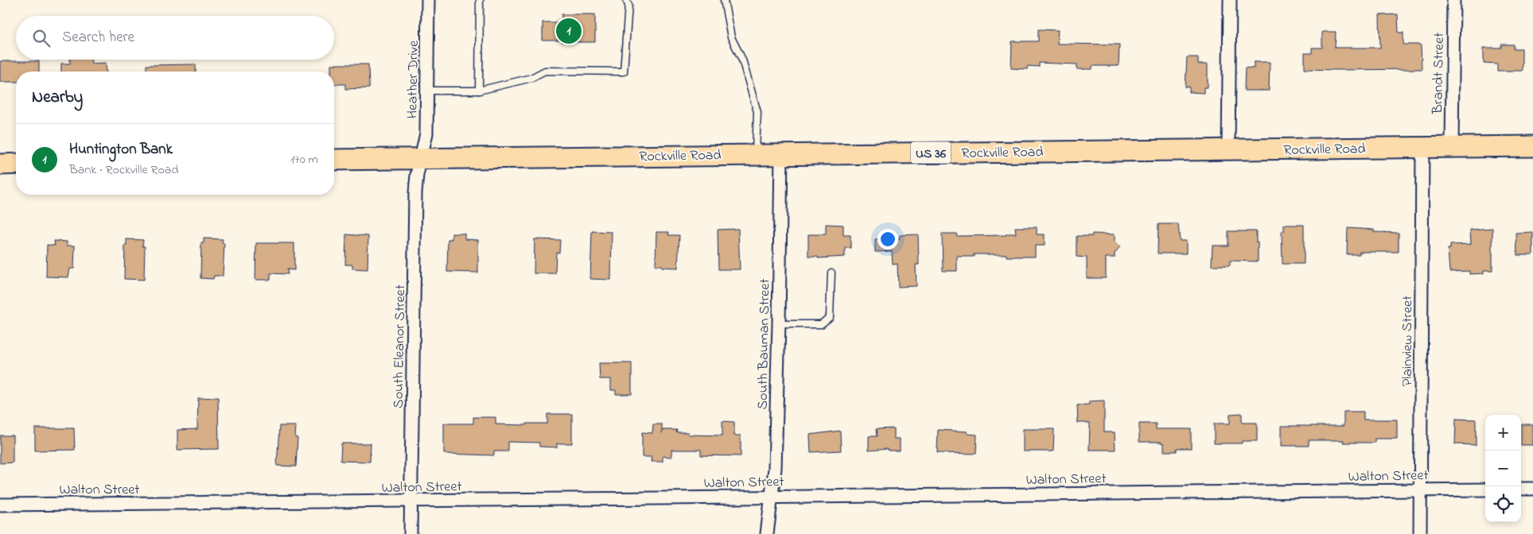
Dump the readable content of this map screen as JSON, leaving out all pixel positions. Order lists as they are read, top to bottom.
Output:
{
  "streets": {
    "main road": ["Rockville Road", "US 36"],
    "street": [
      "Brandt Street",
      "Heather Drive",
      "Plainview Street",
      "South Bauman Street",
      "South Eleanor Street",
      "Walton Street"
    ]
  },
  "crossings": [
    ["Brandt Street", "Rockville Road"],
    ["Heather Drive", "Rockville Road"],
    ["Heather Drive", "South Eleanor Street"],
    ["Rockville Road", "Plainview Street"],
    ["Rockville Road", "South Bauman Street"],
    ["Rockville Road", "South Eleanor Street"],
    ["Plainview Street", "Walton Street"],
    ["South Bauman Street", "Walton Street"],
    ["South Eleanor Street", "Walton Street"]
  ],
  "page": {
    "search": "Search here",
    "pins": "1",
    "heading": "Nearby",
    "list": [
      {
        "mark": "1",
        "name": "Huntington Bank",
        "note": "Bank · Rockville Road",
        "value": "170 m"
      }
    ],
    "map_buttons": ["+", "−"]
  }
}
